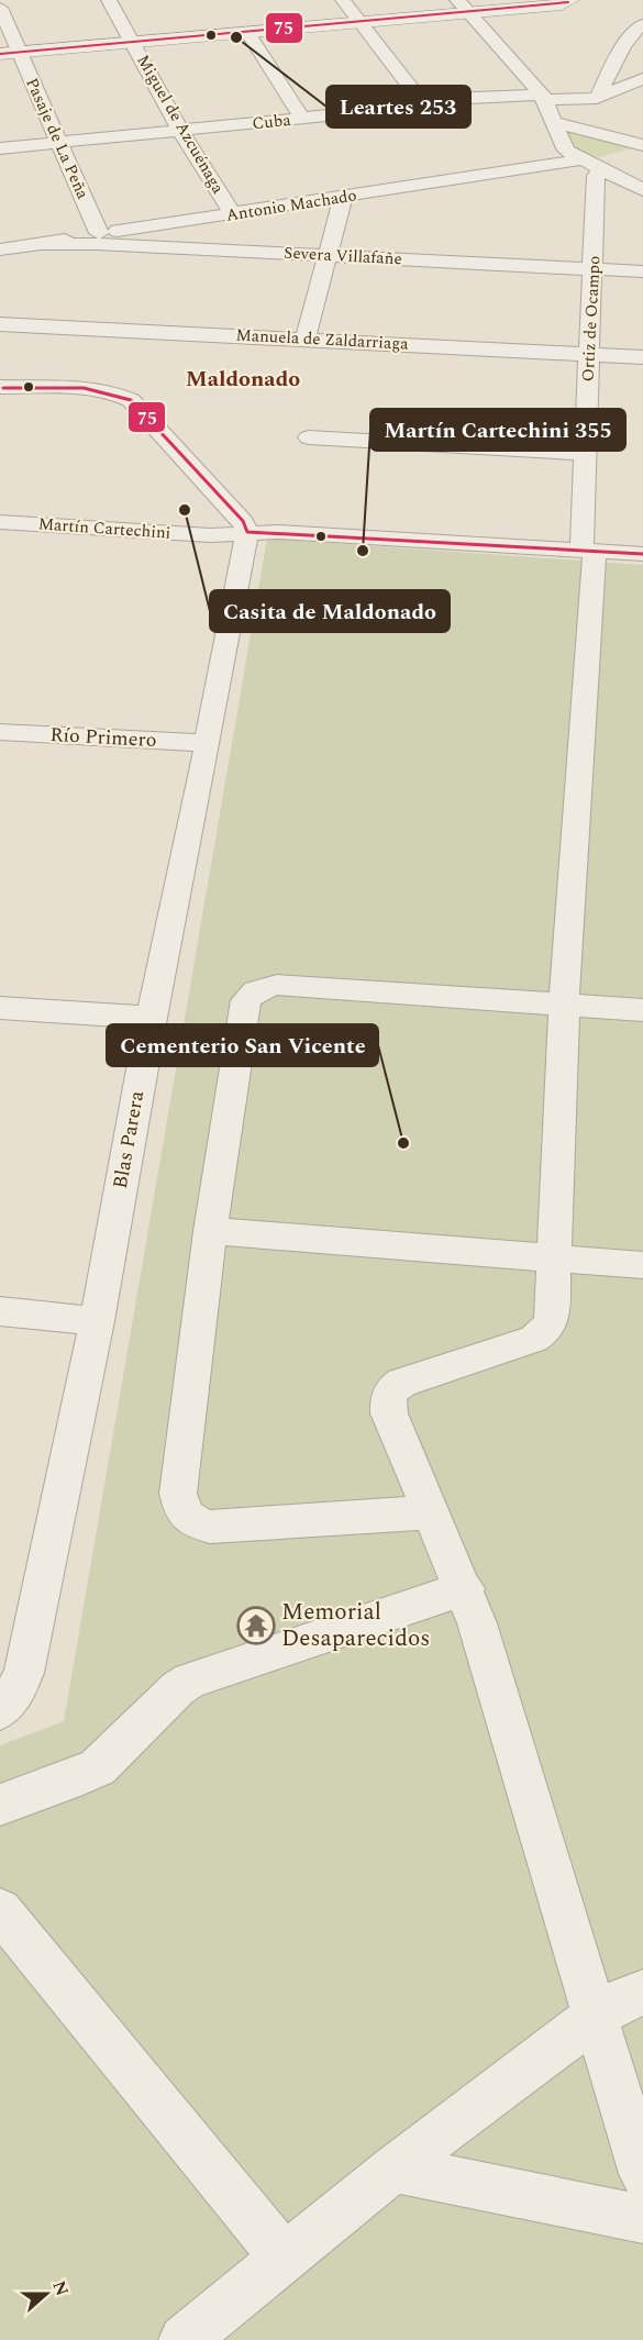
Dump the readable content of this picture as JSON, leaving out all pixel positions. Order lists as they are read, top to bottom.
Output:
{
  "streets": {
    "street": [
      "Cuba",
      "Miguel de Azcuénaga",
      "Pasaje de La Peña",
      "Antonio Machado",
      "Severa Villafañe",
      "Ortiz de Ocampo",
      "Manuela de Zaldarriaga",
      "Martín Cartechini",
      "Río Primero",
      "Blas Parera"
    ]
  },
  "crossings": [
    ["Cuba", "Miguel de Azcuénaga"],
    ["Cuba", "Pasaje de La Peña"],
    ["Miguel de Azcuénaga", "Antonio Machado"],
    ["Pasaje de La Peña", "Antonio Machado"],
    ["Antonio Machado", "Severa Villafañe"],
    ["Antonio Machado", "Ortiz de Ocampo"],
    ["Severa Villafañe", "Ortiz de Ocampo"],
    ["Ortiz de Ocampo", "Manuela de Zaldarriaga"],
    ["Ortiz de Ocampo", "Martín Cartechini"],
    ["Martín Cartechini", "Blas Parera"],
    ["Río Primero", "Blas Parera"]
  ],
  "districts": ["Maldonado"],
  "places": {
    "other": [
      "Leartes 253",
      "Casita de Maldonado",
      "Martín Cartechini 355",
      "Cementerio San Vicente"
    ],
    "temple": ["Memorial Desaparecidos"]
  },
  "lines": ["transit line 75"],
  "north": "right"
}
